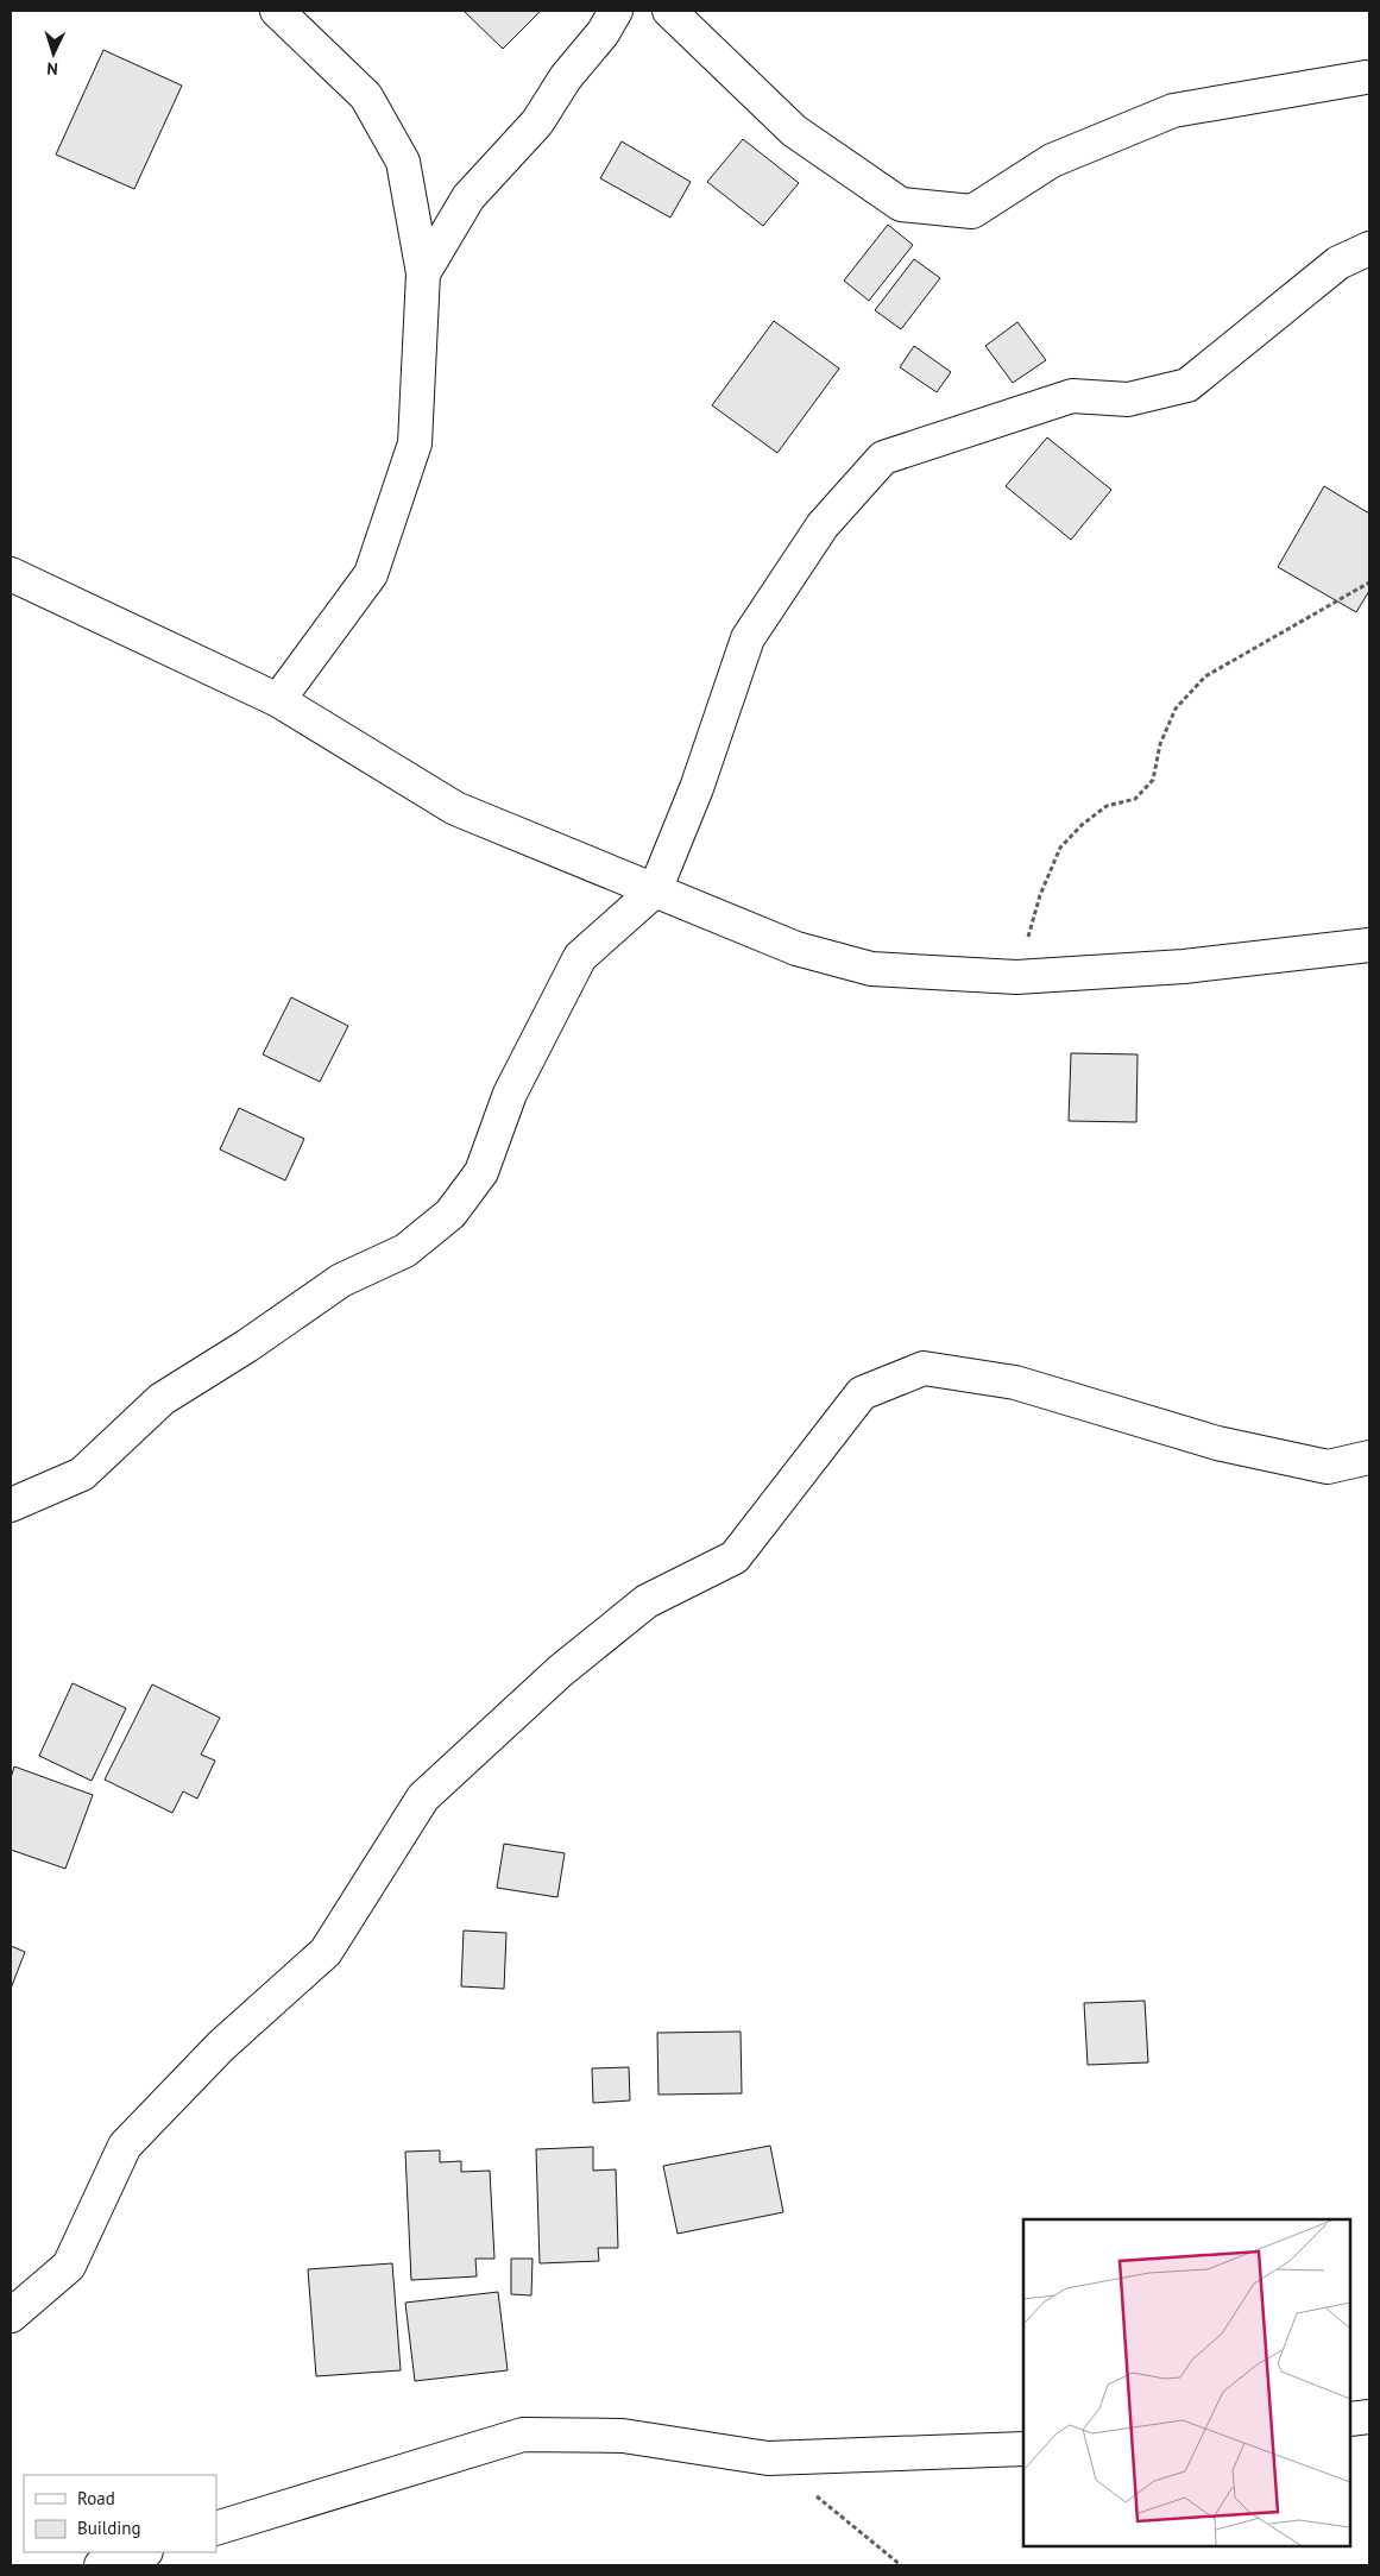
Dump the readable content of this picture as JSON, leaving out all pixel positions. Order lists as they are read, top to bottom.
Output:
{
  "legend": ["Road", "Building"],
  "north": "bottom"
}
